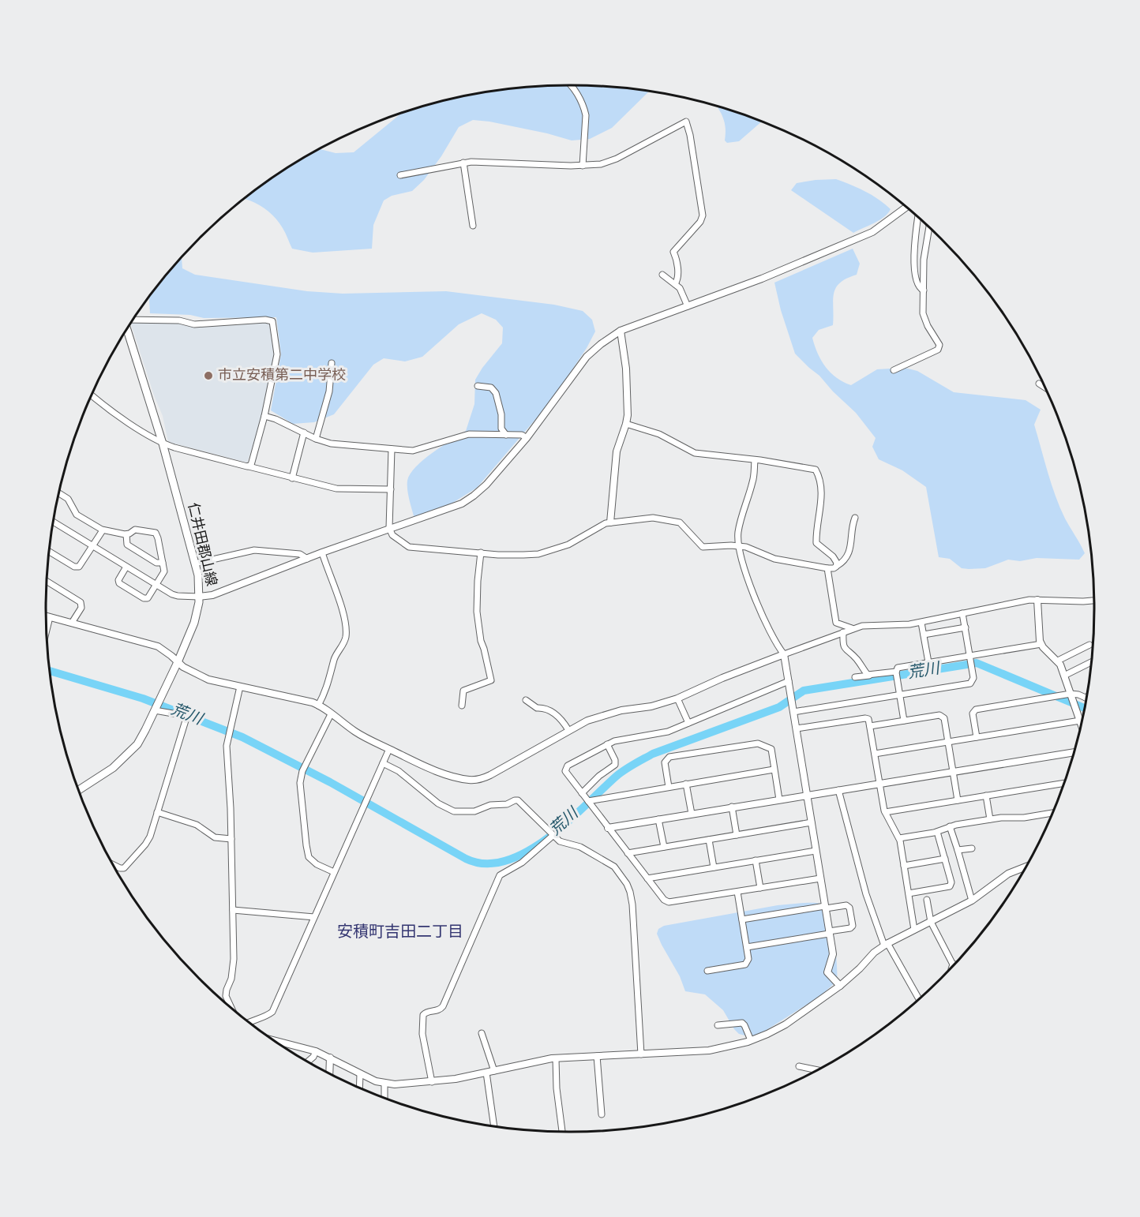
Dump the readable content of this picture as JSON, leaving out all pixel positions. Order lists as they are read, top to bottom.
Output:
{
  "streets": {
    "main road": ["仁井田郡山線"]
  },
  "districts": ["安積町吉田二丁目"],
  "water": ["荒川"],
  "places": ["市立安積第二中学校"]
}
